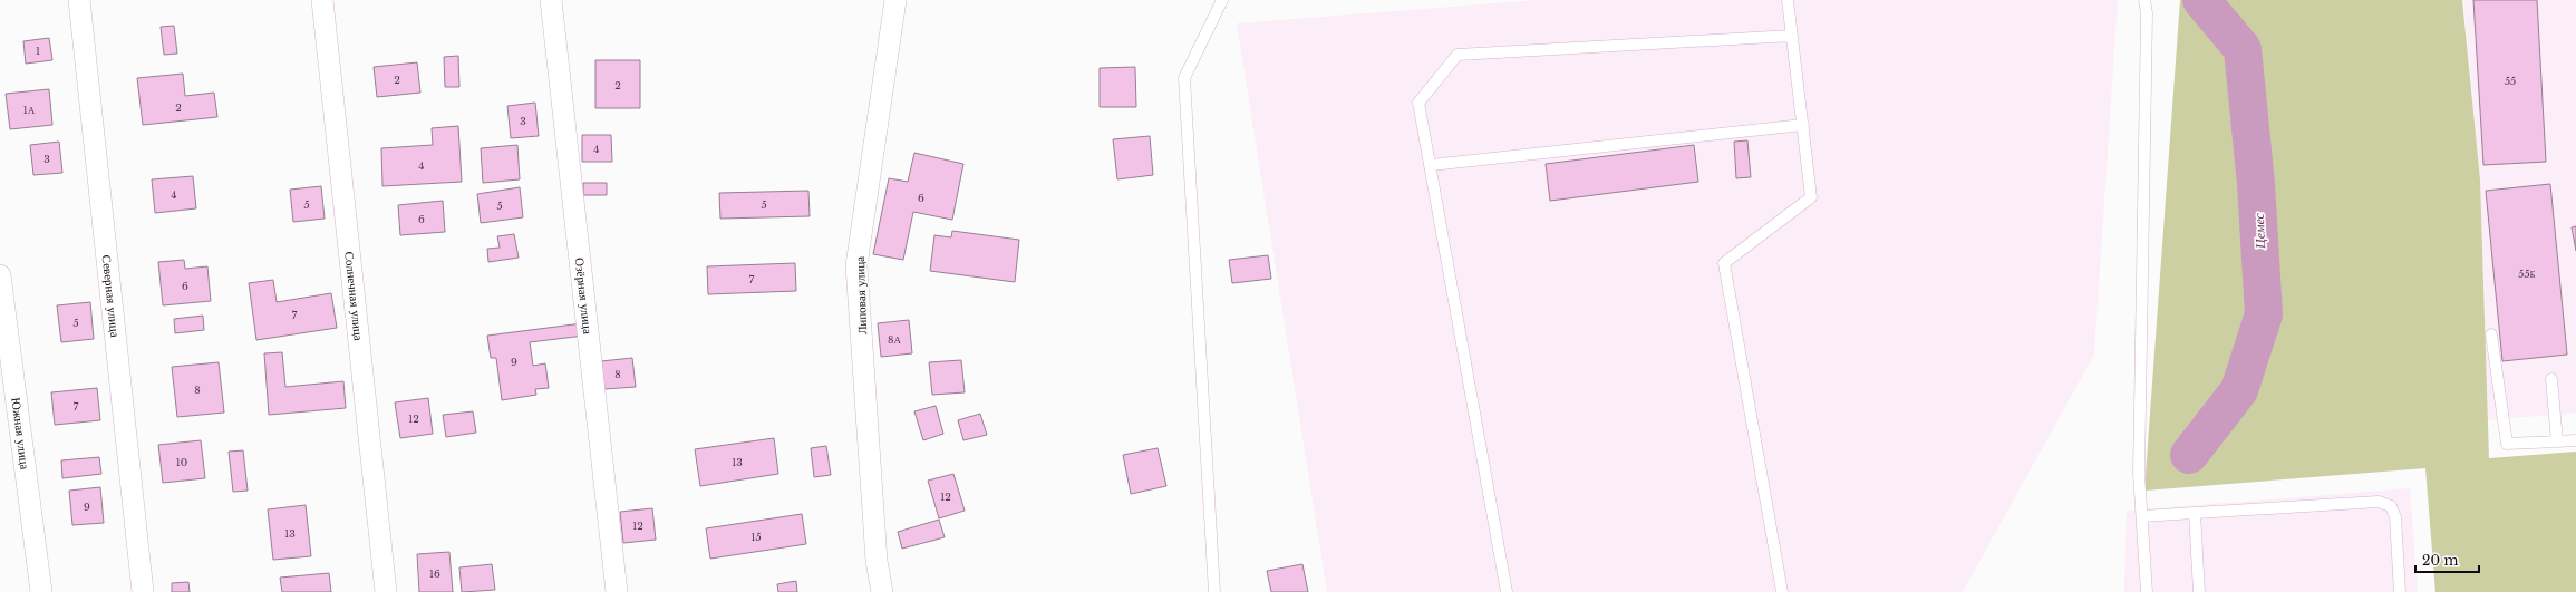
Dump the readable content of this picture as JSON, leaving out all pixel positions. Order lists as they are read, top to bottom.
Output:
{
  "streets": {
    "street": [
      "Липовая улица",
      "Северная улица",
      "Солнечная улица",
      "Озёрная улица",
      "Южная улица"
    ]
  },
  "water": ["Цемес"],
  "house_numbers": [
    "1",
    "2",
    "55",
    "2",
    "2",
    "1А",
    "3",
    "4",
    "3",
    "4",
    "4",
    "6",
    "5",
    "5",
    "5",
    "6",
    "55Б",
    "7",
    "6",
    "7",
    "5",
    "8А",
    "9",
    "8",
    "8",
    "7",
    "12",
    "10",
    "13",
    "12",
    "9",
    "12",
    "13",
    "15",
    "16"
  ],
  "scale_bar": "20 m"
}
